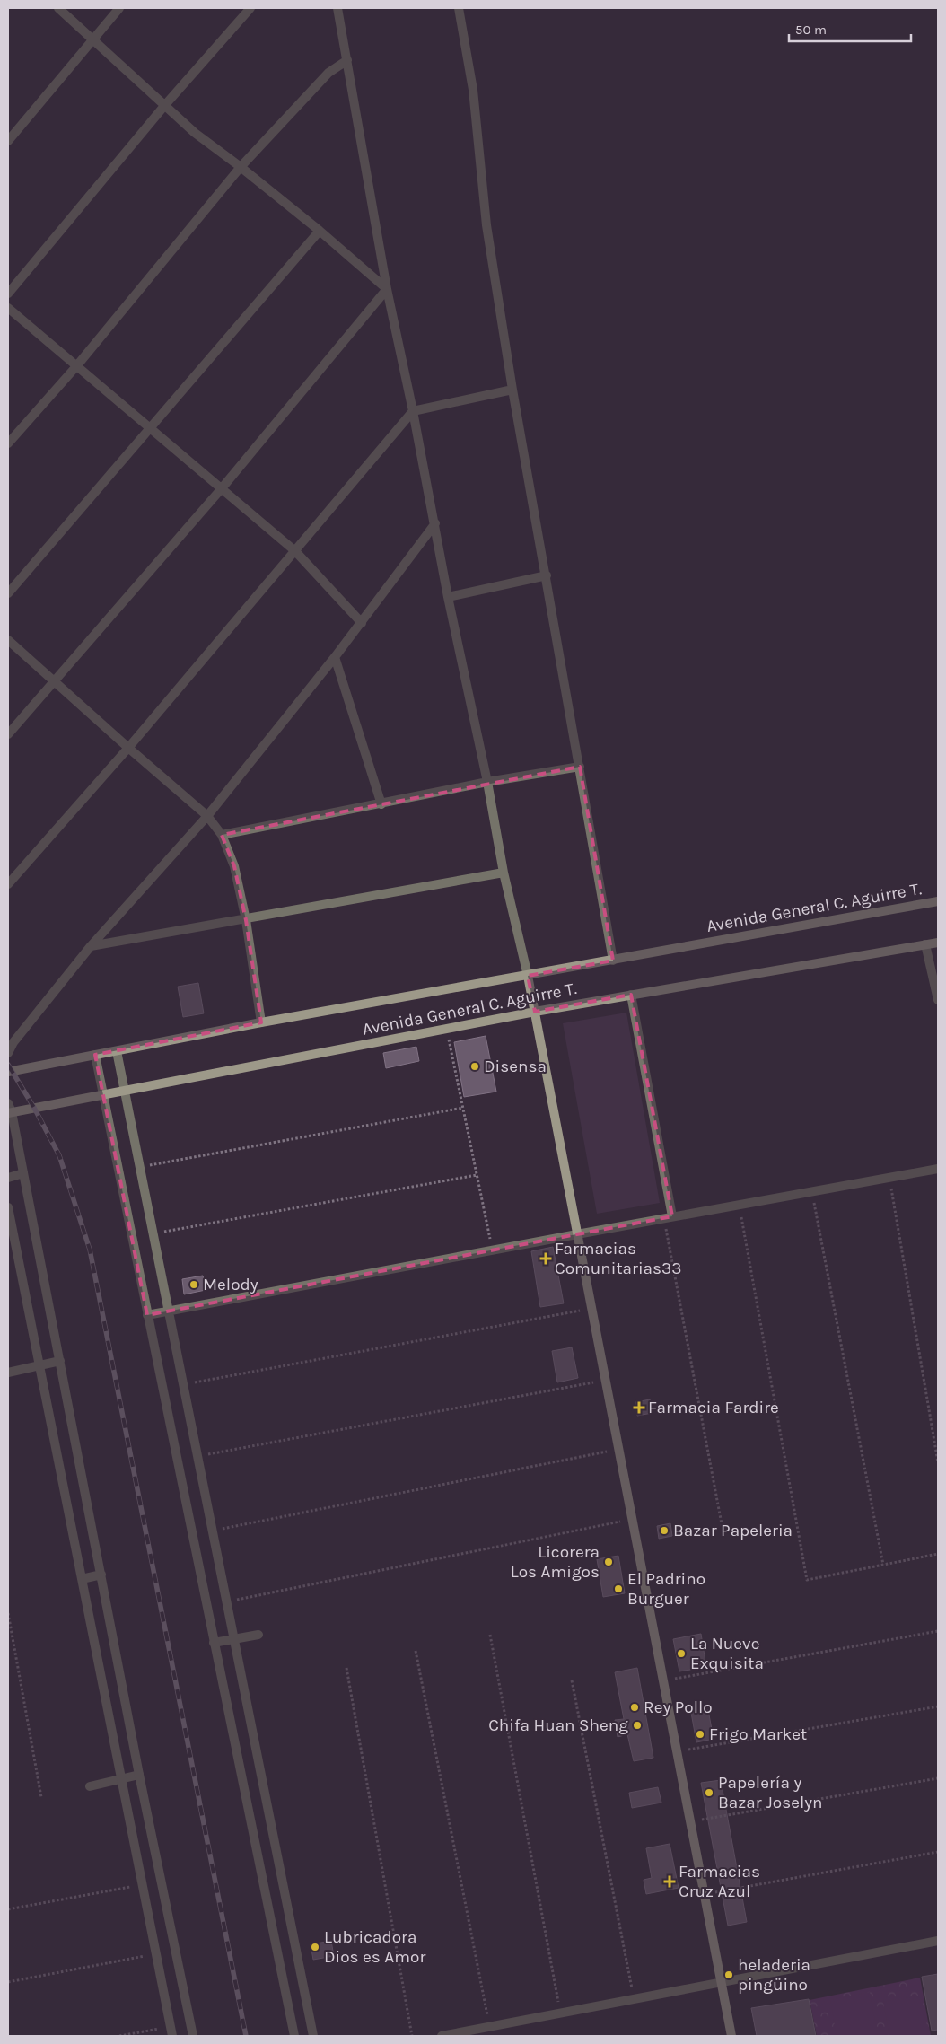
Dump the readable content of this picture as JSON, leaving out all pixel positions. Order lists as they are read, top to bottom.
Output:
{
  "streets": {
    "street": ["Avenida General C. Aguirre T."]
  },
  "places": {
    "other": [
      "Disensa",
      "Melody",
      "Bazar Papeleria",
      "Licorera Los Amigos",
      "El Padrino Burguer",
      "La Nueve Exquisita",
      "Rey Pollo",
      "Chifa Huan Sheng",
      "Frigo Market",
      "Papelería y Bazar Joselyn",
      "Lubricadora Dios es Amor",
      "heladeria pingüino"
    ],
    "health": ["Farmacias Comunitarias33", "Farmacia Fardire", "Farmacias Cruz Azul"]
  },
  "scale_bar": "50 m"
}
